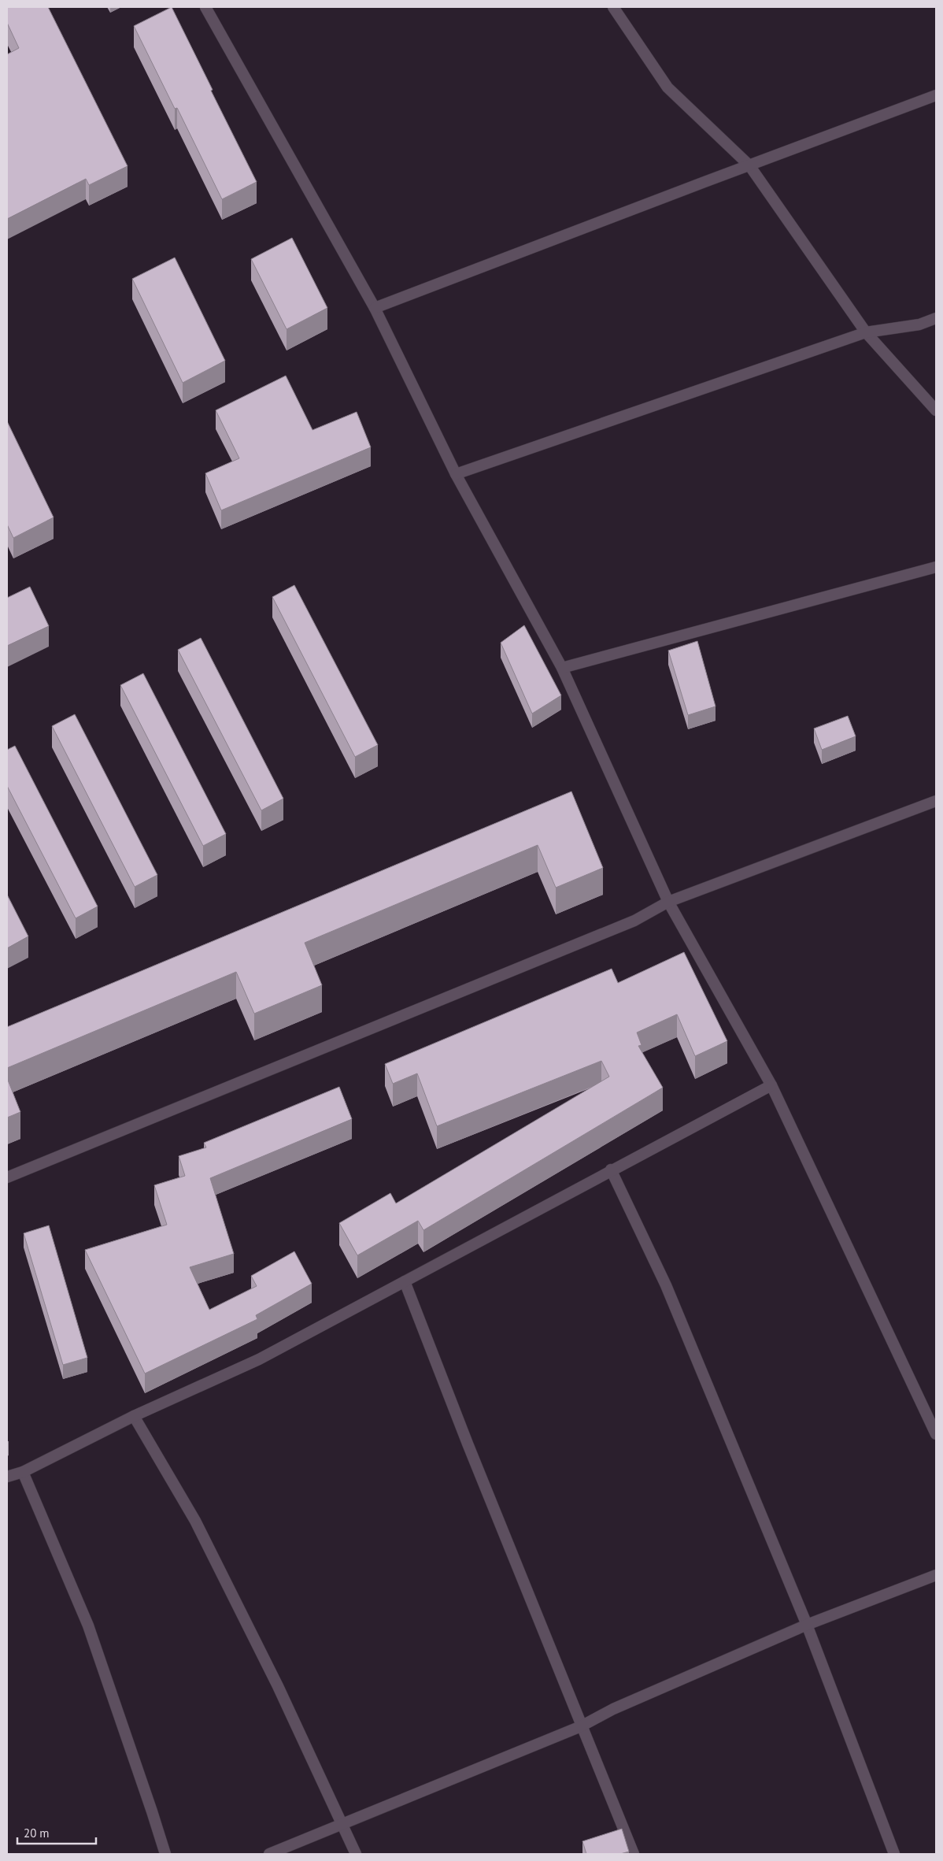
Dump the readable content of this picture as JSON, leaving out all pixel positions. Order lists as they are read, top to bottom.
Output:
{
  "scale_bar": "20 m"
}
